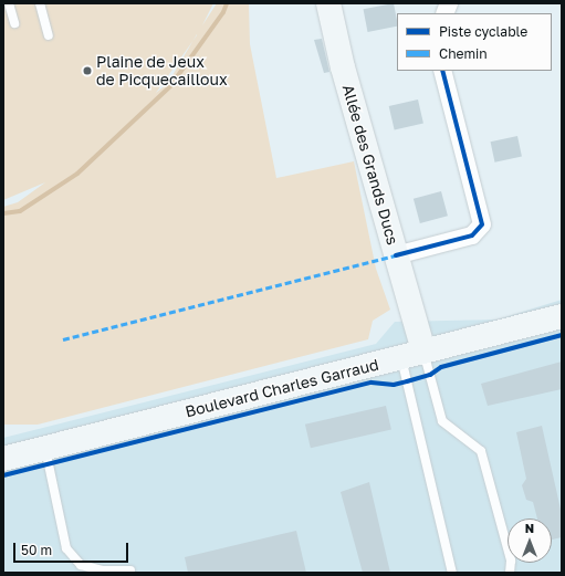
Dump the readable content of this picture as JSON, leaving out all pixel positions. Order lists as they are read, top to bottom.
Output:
{
  "streets": {
    "main road": ["Allée des Grands Ducs", "Boulevard Charles Garraud"]
  },
  "crossings": [
    ["Allée des Grands Ducs", "Boulevard Charles Garraud"]
  ],
  "places": ["Plaine de Jeux de Picquecailloux"],
  "legend": ["Piste cyclable", "Chemin"],
  "scale_bar": "50 m",
  "north": "top"
}
